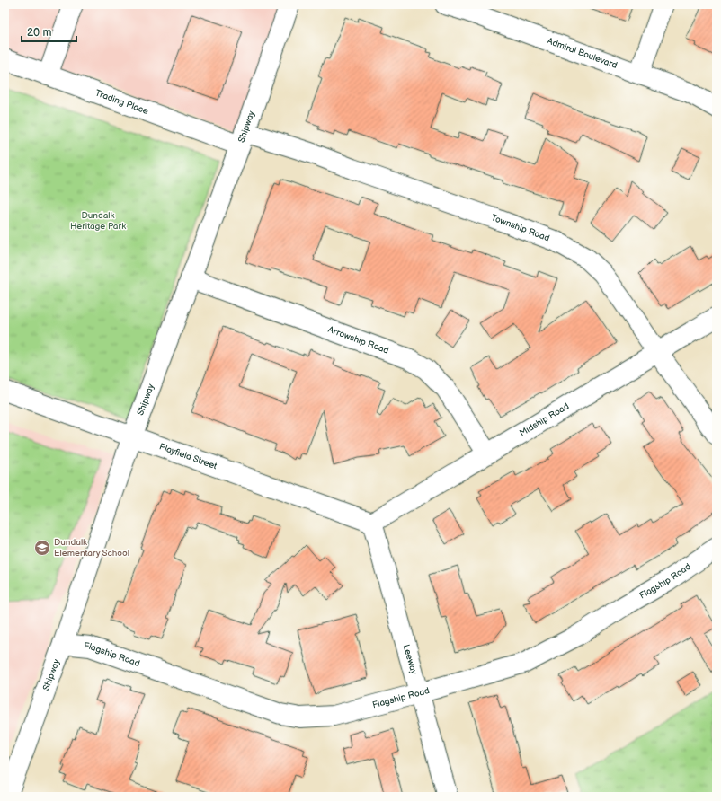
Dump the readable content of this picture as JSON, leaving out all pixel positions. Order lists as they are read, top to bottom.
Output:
{
  "streets": {
    "street": [
      "Admiral Boulevard",
      "Trading Place",
      "Shipway",
      "Township Road",
      "Arrowship Road",
      "Midship Road",
      "Playfield Street",
      "Flagship Road",
      "Leeway"
    ]
  },
  "crossings": [
    ["Trading Place", "Shipway"],
    ["Trading Place", "Township Road"],
    ["Shipway", "Township Road"],
    ["Shipway", "Arrowship Road"],
    ["Shipway", "Playfield Street"],
    ["Shipway", "Flagship Road"],
    ["Township Road", "Midship Road"],
    ["Arrowship Road", "Midship Road"],
    ["Midship Road", "Playfield Street"],
    ["Midship Road", "Leeway"],
    ["Playfield Street", "Leeway"],
    ["Flagship Road", "Leeway"]
  ],
  "parks": ["Dundalk Heritage Park"],
  "places": {
    "school or university": ["Dundalk Elementary School"]
  },
  "scale_bar": "20 m"
}
